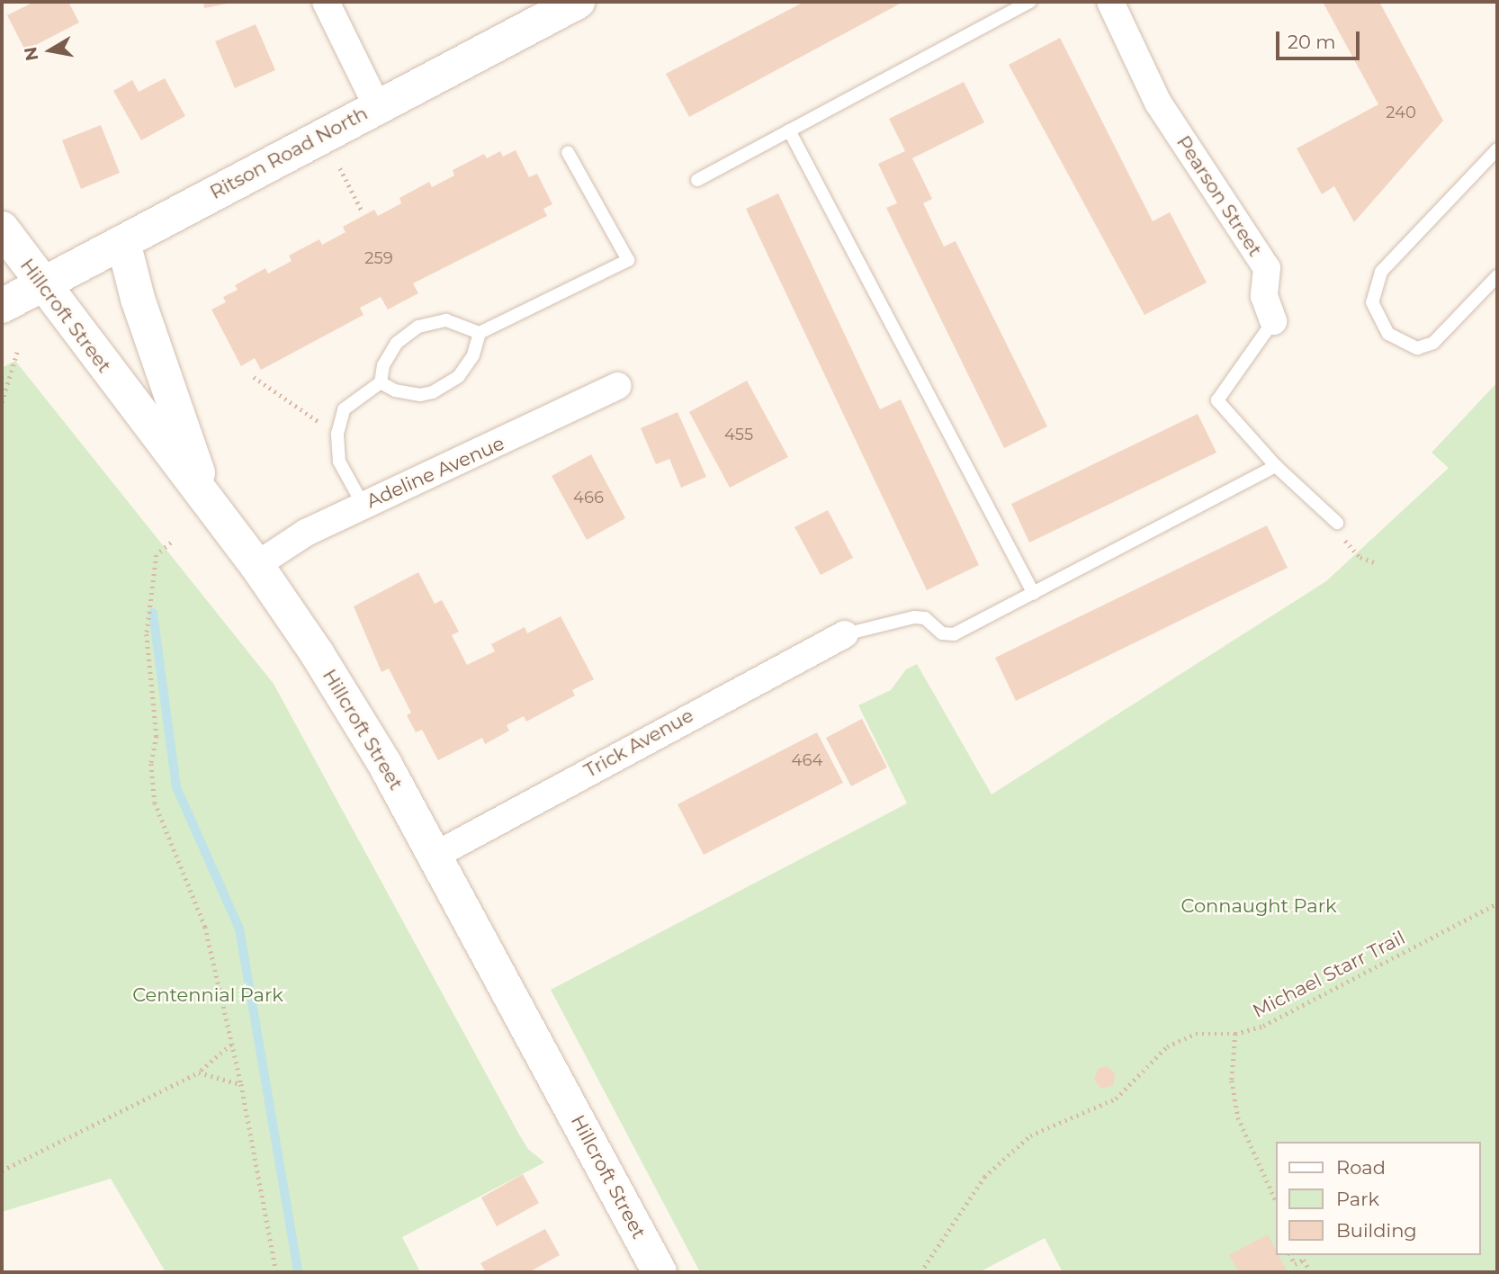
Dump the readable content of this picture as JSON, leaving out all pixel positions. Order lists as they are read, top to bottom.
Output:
{
  "streets": {
    "street": [
      "Ritson Road North",
      "Pearson Street",
      "Hillcroft Street",
      "Adeline Avenue",
      "Trick Avenue"
    ],
    "path": ["Michael Starr Trail"]
  },
  "crossings": [
    ["Ritson Road North", "Hillcroft Street"],
    ["Hillcroft Street", "Adeline Avenue"],
    ["Hillcroft Street", "Trick Avenue"]
  ],
  "parks": ["Connaught Park", "Centennial Park"],
  "house_numbers": [
    "240",
    "259",
    "455",
    "466",
    "464"
  ],
  "legend": ["Road", "Park", "Building"],
  "scale_bar": "20 m",
  "north": "left"
}
